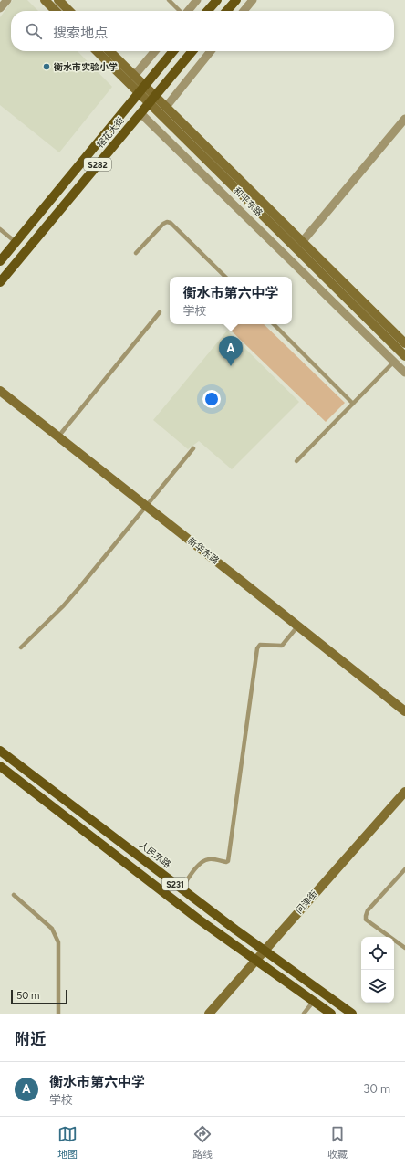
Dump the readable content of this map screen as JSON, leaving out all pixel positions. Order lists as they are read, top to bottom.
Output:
{
  "streets": {
    "main road": [
      "榕花大街",
      "S282",
      "和平东路",
      "新华东路",
      "人民东路",
      "S231",
      "问津街"
    ]
  },
  "crossings": [
    ["榕花大街", "和平东路"],
    ["人民东路", "问津街"],
    ["S231", "问津街"]
  ],
  "places": ["衡水市实验小学"],
  "scale_bar": "50 m",
  "page": {
    "search": "搜索地点",
    "popup": ["衡水市第六中学", "学校"],
    "pins": "A",
    "scale": "50 m",
    "heading": "附近",
    "list": [
      {
        "mark": "A",
        "name": "衡水市第六中学",
        "note": "学校",
        "value": "30 m"
      }
    ],
    "nav": ["地图", "路线", "收藏"]
  }
}
